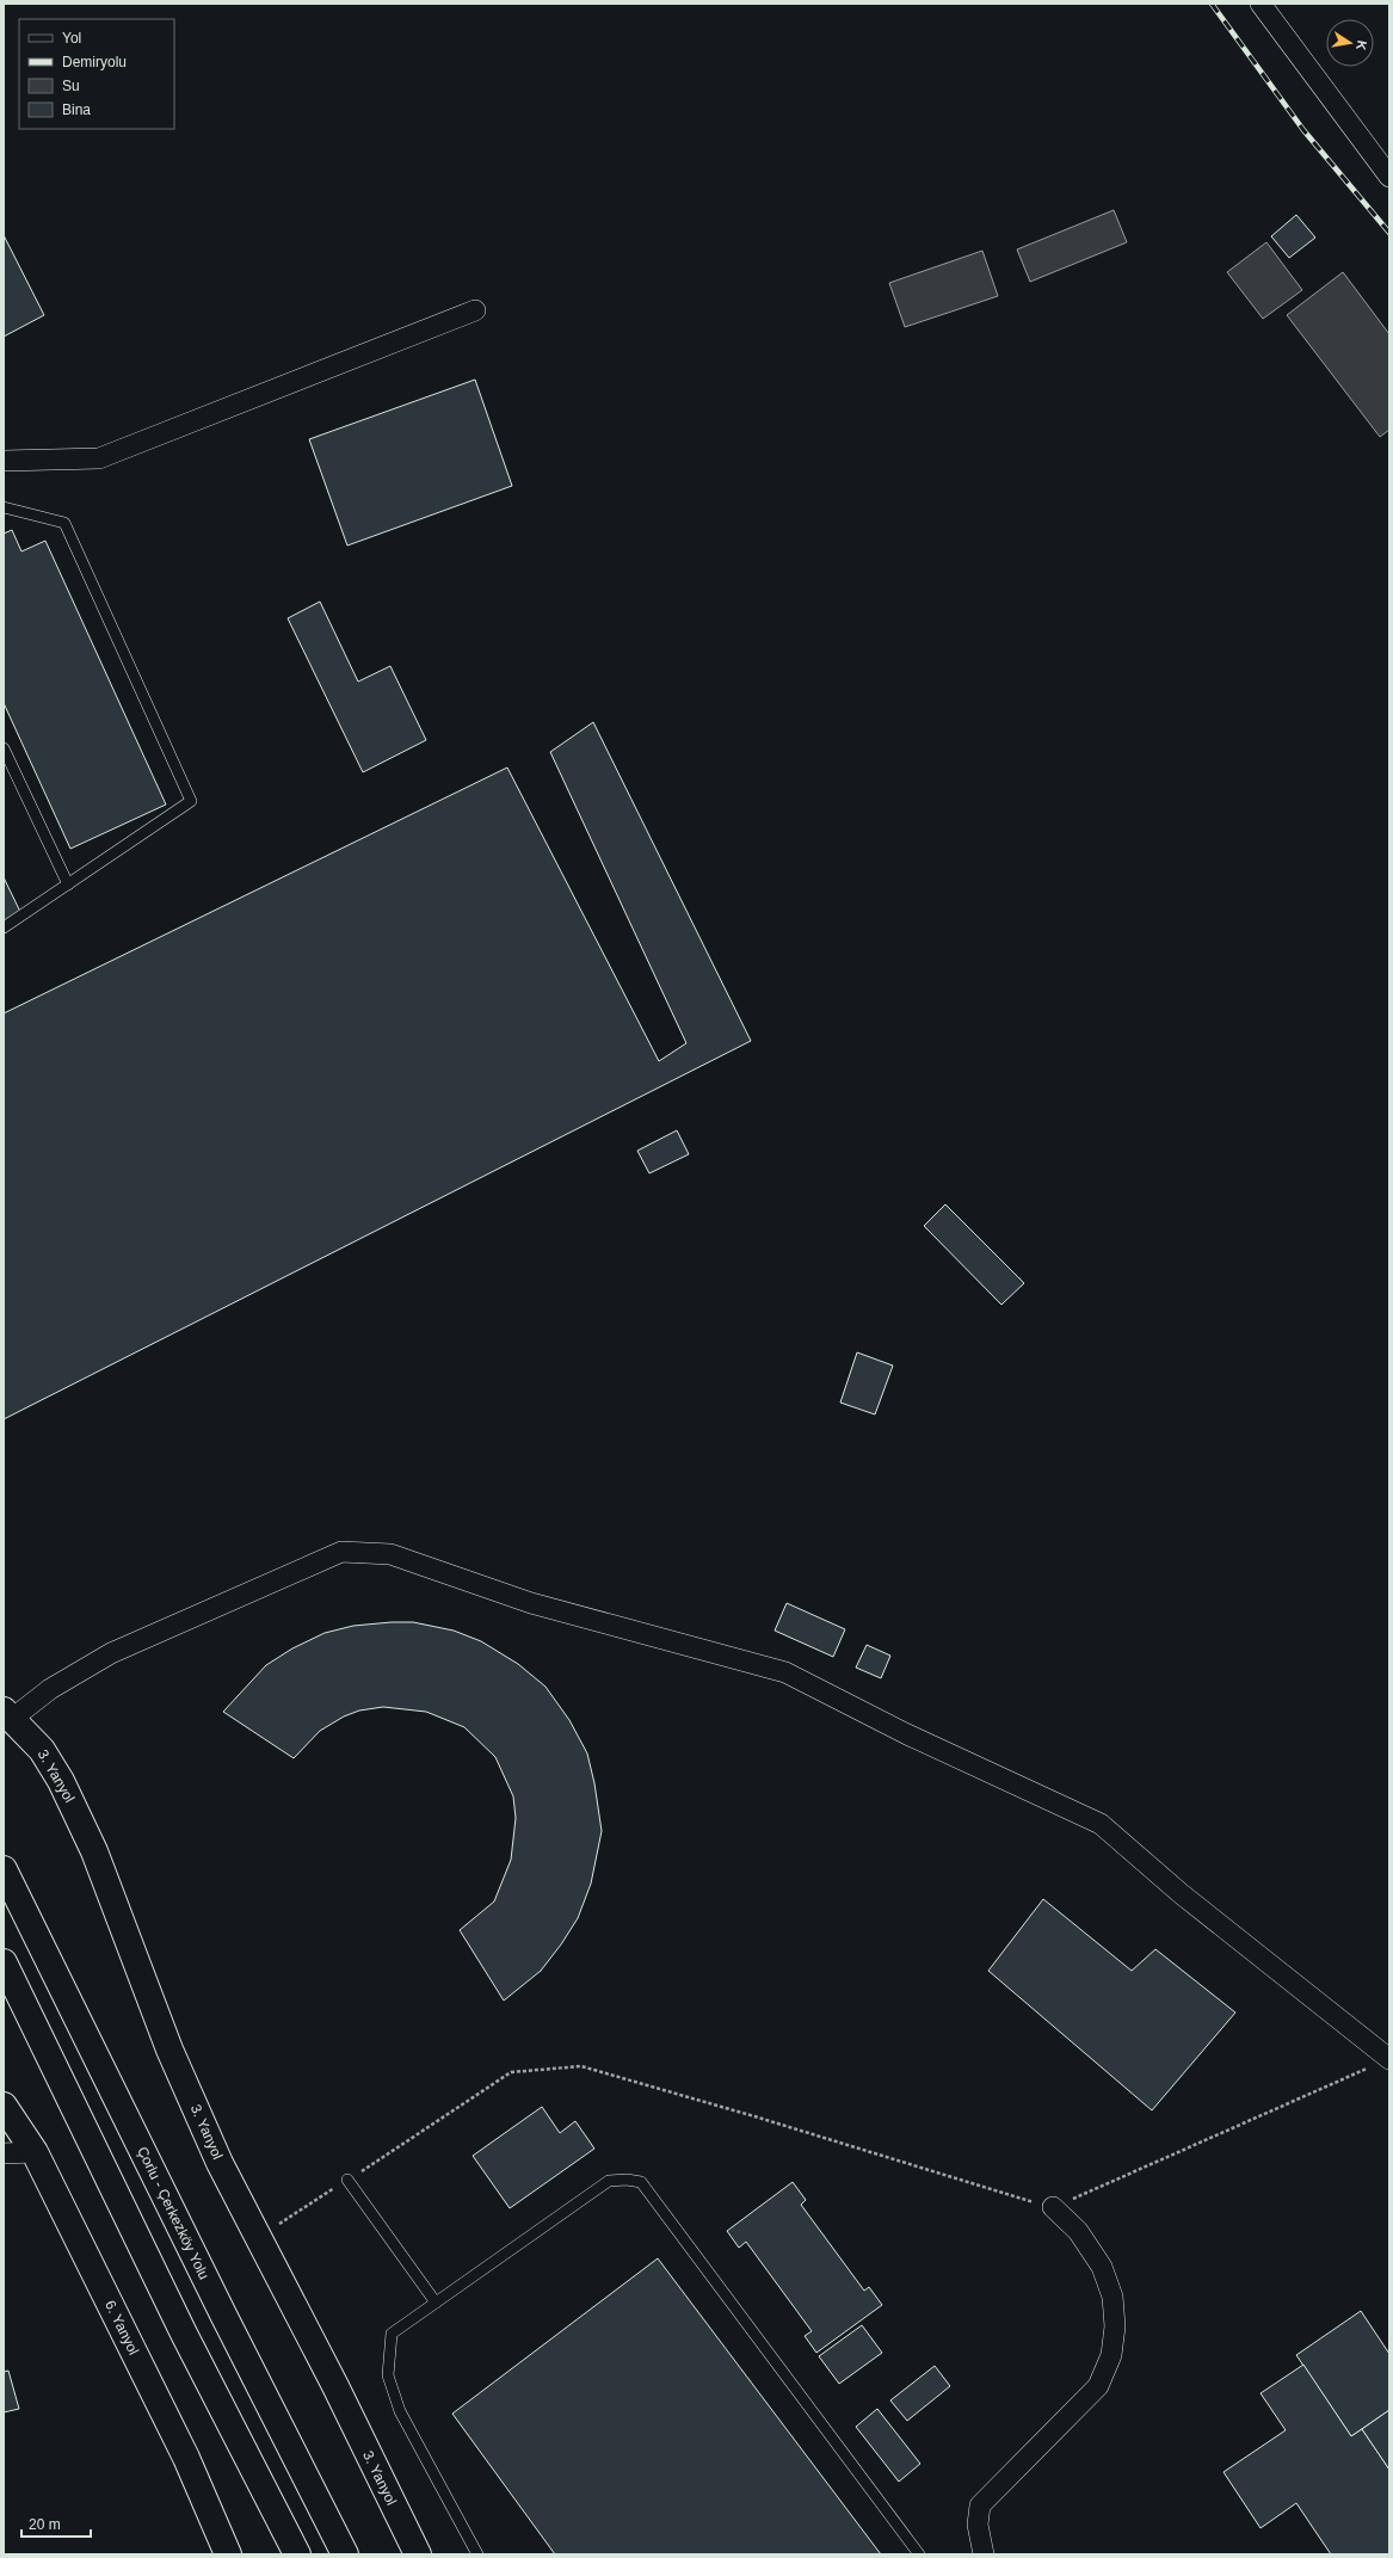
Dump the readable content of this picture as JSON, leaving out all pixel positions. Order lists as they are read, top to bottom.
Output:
{
  "streets": {
    "main road": ["3. Yanyol", "Çorlu - Çerkezköy Yolu", "6. Yanyol"]
  },
  "legend": [
    "Yol",
    "Demiryolu",
    "Su",
    "Bina"
  ],
  "scale_bar": "20 m",
  "north": "right"
}
